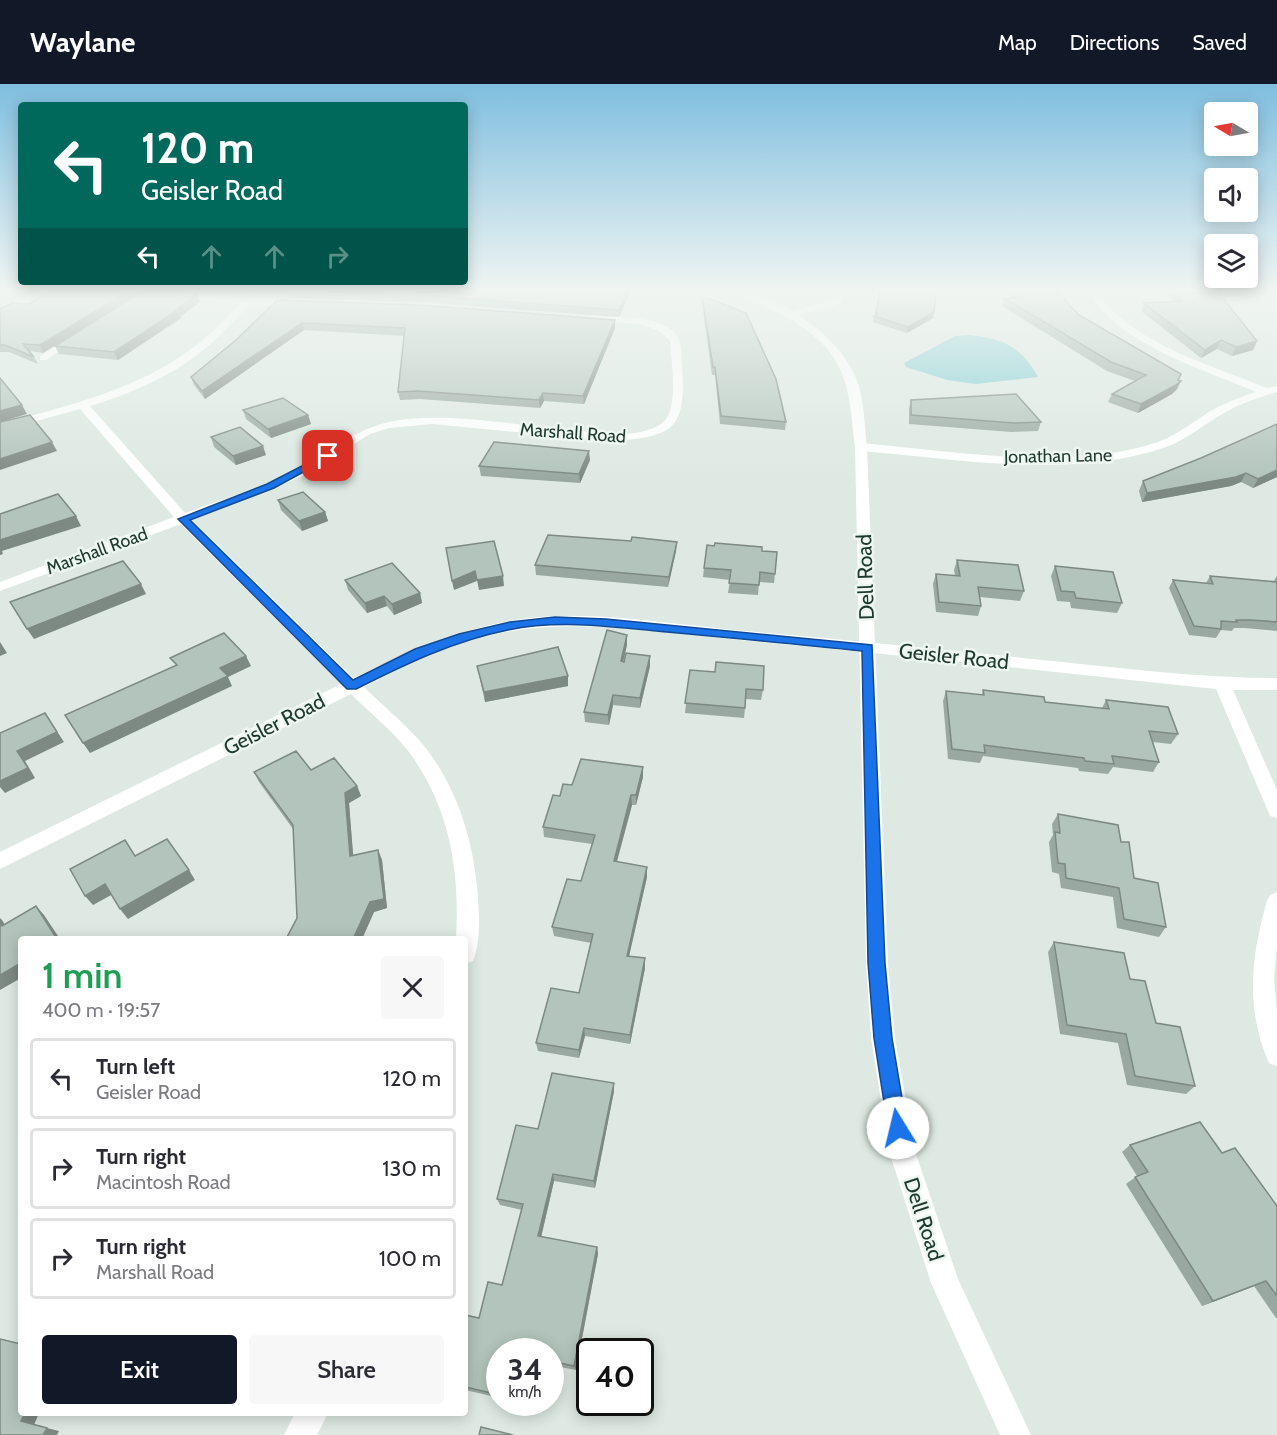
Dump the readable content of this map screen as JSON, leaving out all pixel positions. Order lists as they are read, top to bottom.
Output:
{
  "streets": {
    "street": [
      "Marshall Road",
      "Jonathan Lane",
      "Dell Road",
      "Geisler Road"
    ]
  },
  "crossings": [
    ["Jonathan Lane", "Dell Road"],
    ["Dell Road", "Geisler Road"]
  ],
  "north": "left",
  "page": {
    "header": "Waylane",
    "nav": ["Map", "Directions", "Saved"],
    "turn": ["120 m", "Geisler Road"],
    "heading": ["1 min", "400 m · 19:57"],
    "list": [
      {
        "name": "Turn left",
        "note": "Geisler Road",
        "value": "120 m"
      },
      {
        "name": "Turn right",
        "note": "Macintosh Road",
        "value": "130 m"
      },
      {
        "name": "Turn right",
        "note": "Marshall Road",
        "value": "100 m"
      }
    ],
    "buttons": ["Exit", "Share"],
    "speed": "34 km/h",
    "limit": "40"
  }
}
